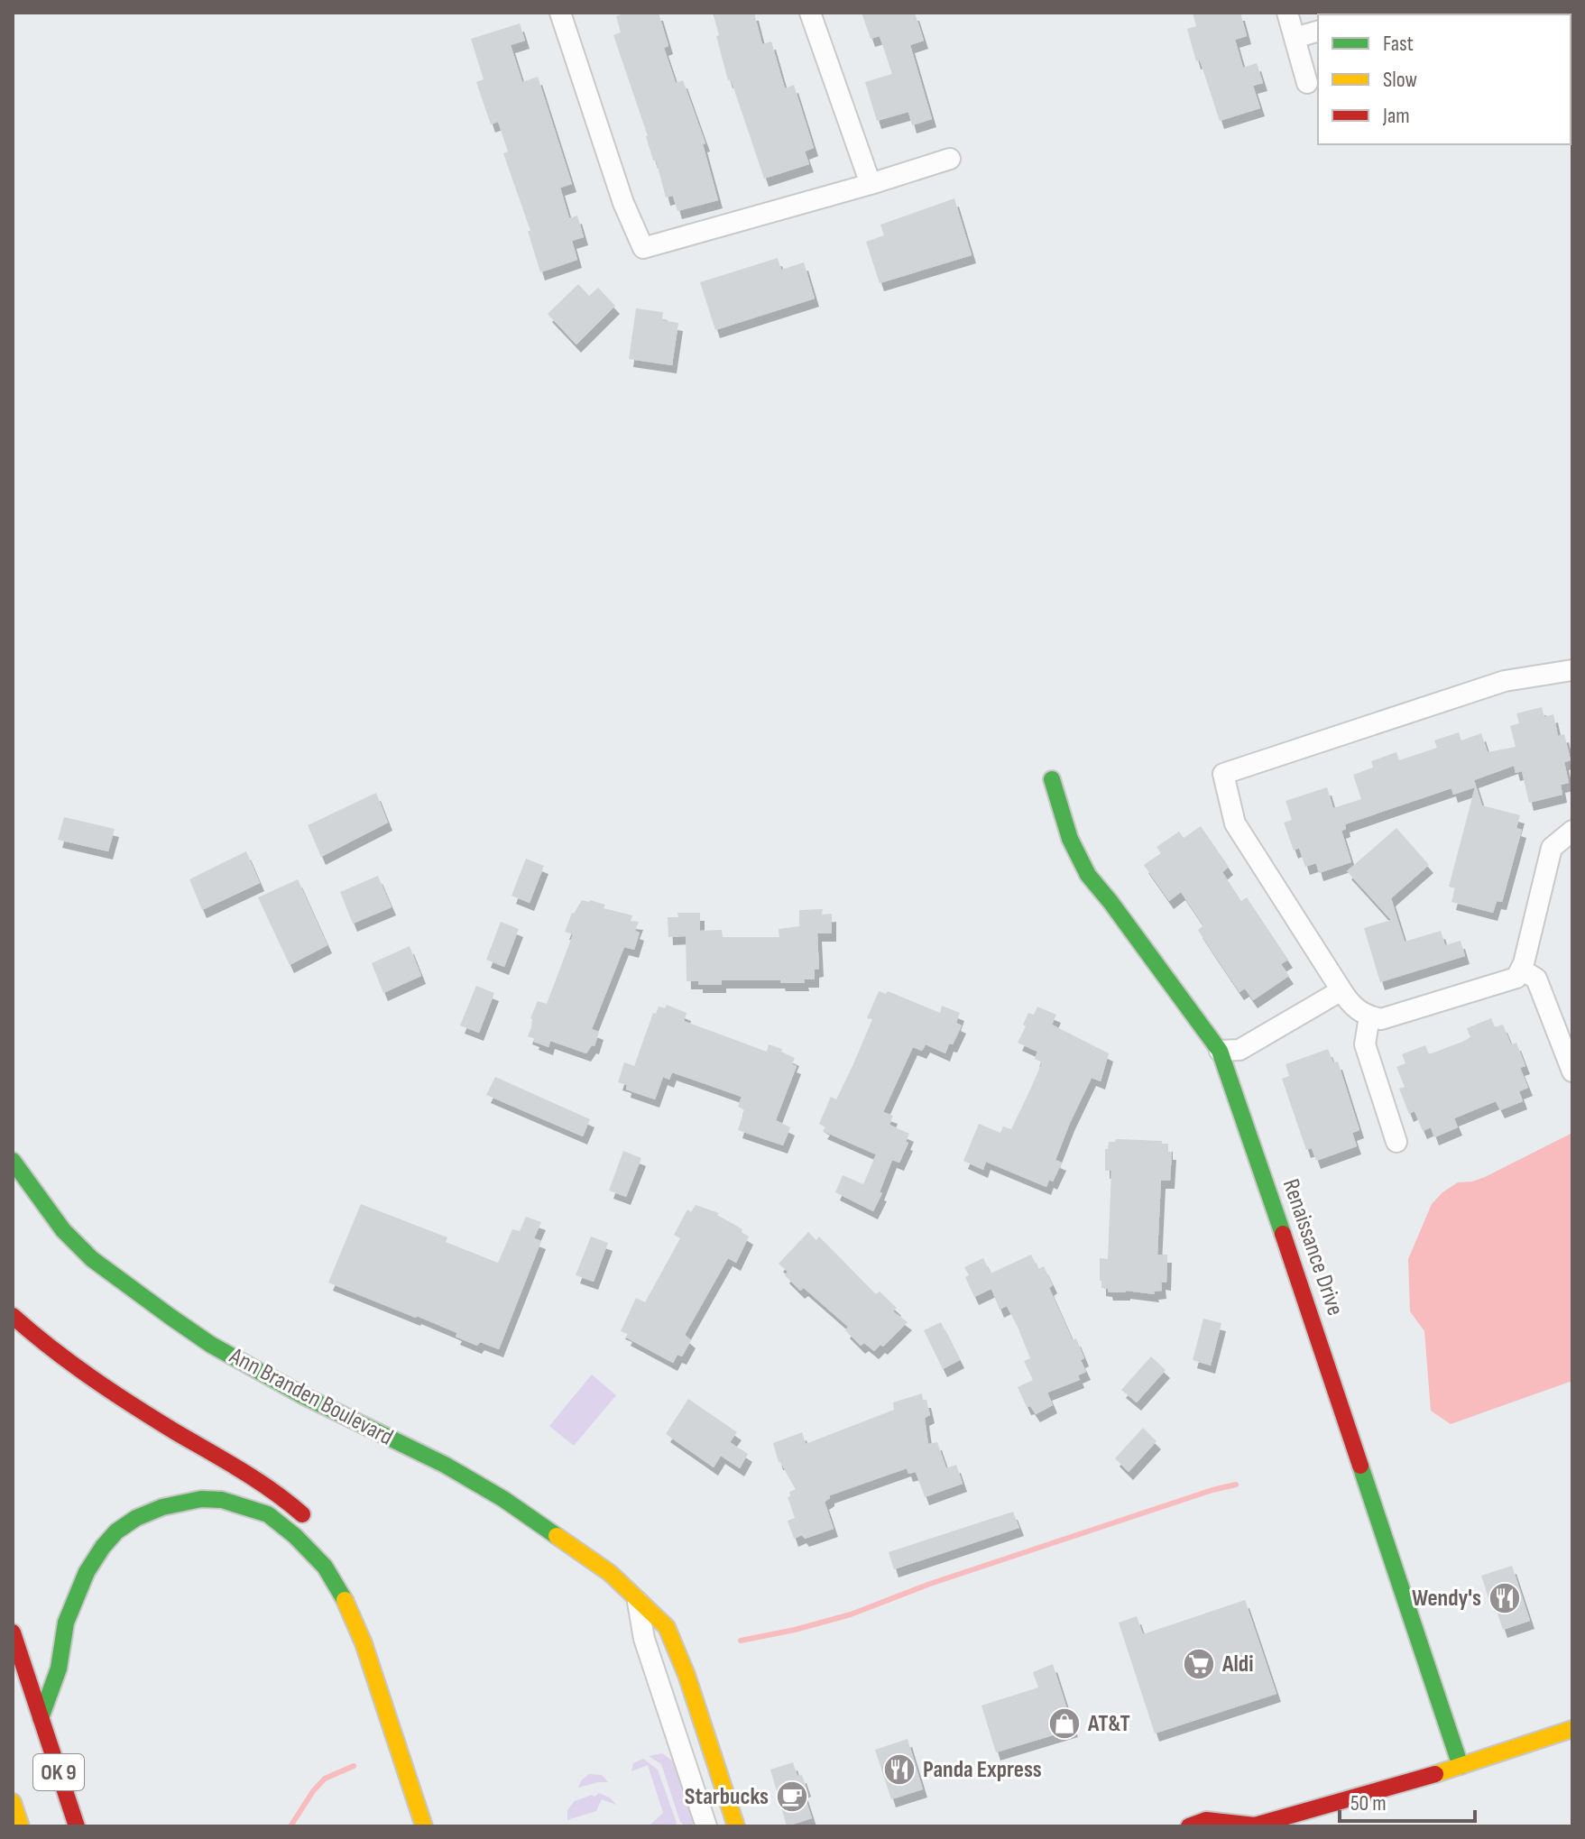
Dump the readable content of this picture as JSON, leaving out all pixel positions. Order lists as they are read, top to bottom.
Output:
{
  "streets": {
    "main road": ["Renaissance Drive", "Ann Branden Boulevard", "OK 9"]
  },
  "places": {
    "restaurant": ["Wendy's", "Panda Express"],
    "supermarket": ["Aldi"],
    "shop": ["AT&T"],
    "cafe": ["Starbucks"]
  },
  "legend": ["Fast", "Slow", "Jam"],
  "scale_bar": "50 m"
}
